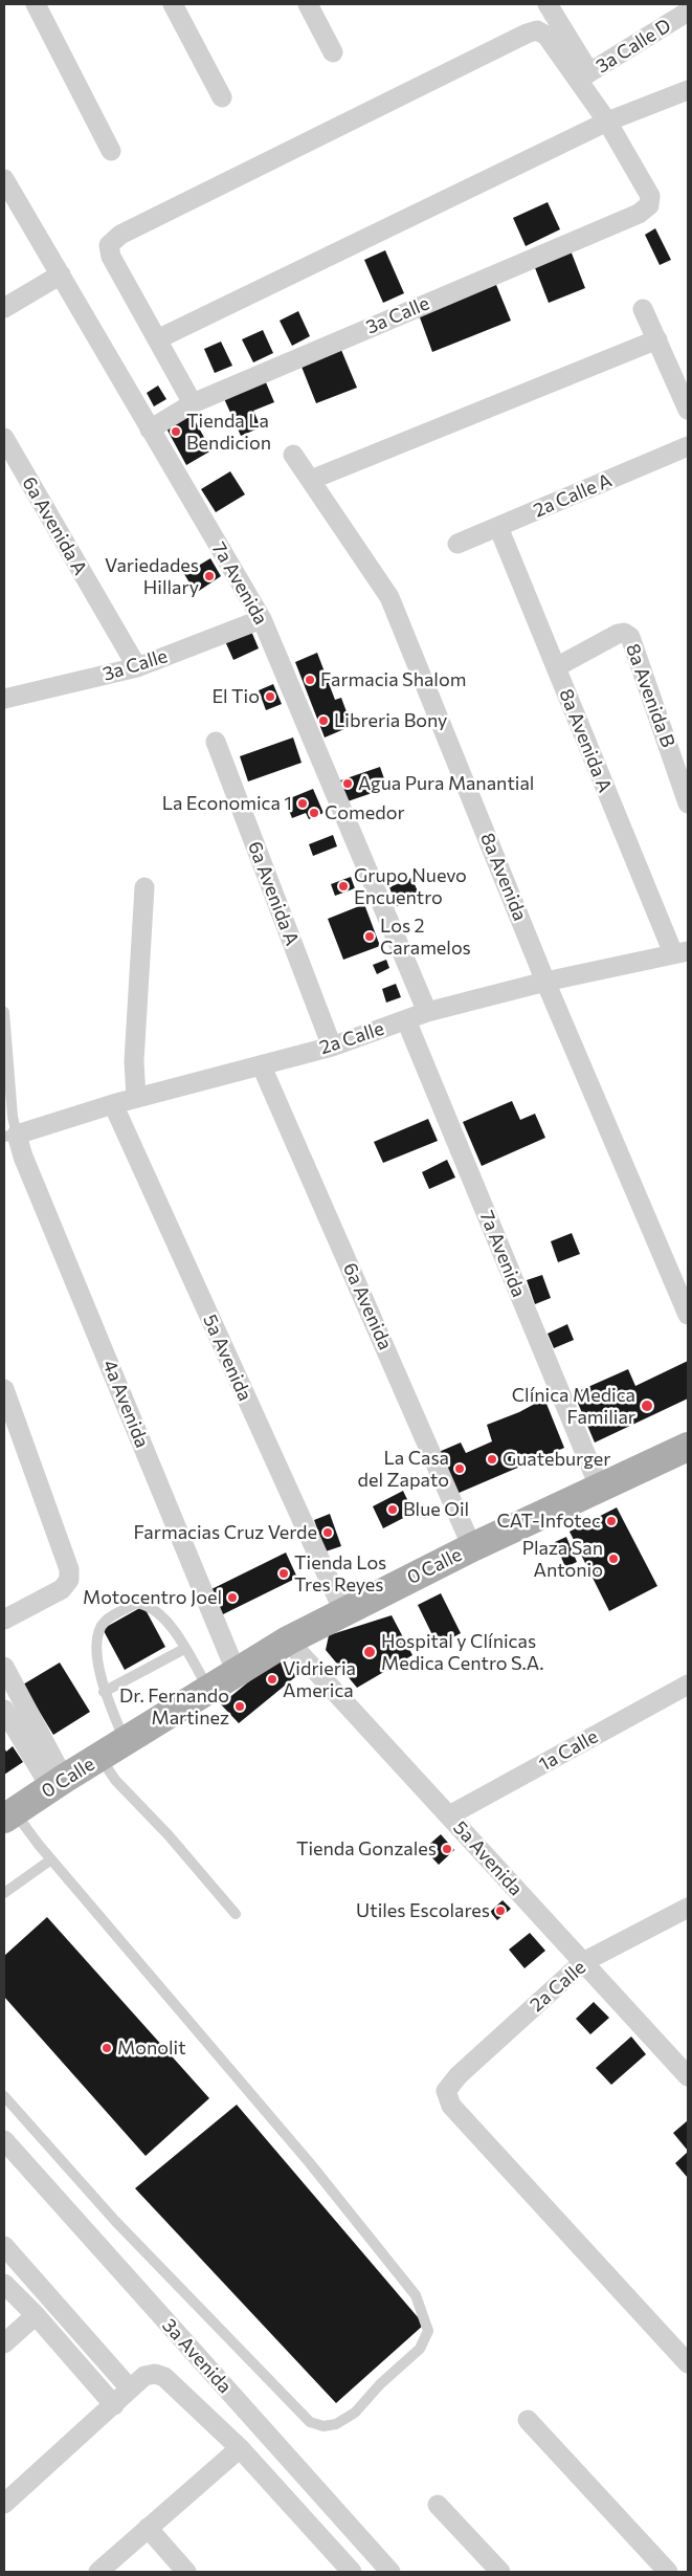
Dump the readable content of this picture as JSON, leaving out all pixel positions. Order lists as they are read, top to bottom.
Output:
{
  "streets": {
    "main road": ["0 Calle"],
    "street": [
      "3a Calle D",
      "3a Calle",
      "2a Calle A",
      "6a Avenida A",
      "7a Avenida",
      "8a Avenida B",
      "8a Avenida A",
      "8a Avenida",
      "2a Calle",
      "6a Avenida",
      "5a Avenida",
      "4a Avenida",
      "1a Calle",
      "3a Avenida"
    ]
  },
  "crossings": [
    ["3a Calle", "6a Avenida A"],
    ["3a Calle", "7a Avenida"],
    ["2a Calle A", "8a Avenida A"],
    ["6a Avenida A", "2a Calle"],
    ["7a Avenida", "2a Calle"],
    ["7a Avenida", "0 Calle"],
    ["8a Avenida B", "8a Avenida A"],
    ["8a Avenida A", "2a Calle"],
    ["8a Avenida", "2a Calle"],
    ["2a Calle", "6a Avenida"],
    ["2a Calle", "5a Avenida"],
    ["2a Calle", "4a Avenida"],
    ["6a Avenida", "0 Calle"],
    ["5a Avenida", "0 Calle"],
    ["5a Avenida", "1a Calle"],
    ["4a Avenida", "0 Calle"]
  ],
  "places": [
    "Tienda La Bendicion",
    "Variedades Hillary",
    "Farmacia Shalom",
    "El Tio",
    "Libreria Bony",
    "Agua Pura Manantial",
    "La Economica 1",
    "Comedor",
    "Grupo Nuevo Encuentro",
    "Los 2 Caramelos",
    "Clínica Medica Familiar",
    "Guateburger",
    "La Casa del Zapato",
    "Blue Oil",
    "CAT-Infotec",
    "Farmacias Cruz Verde",
    "Plaza San Antonio",
    "Tienda Los Tres Reyes",
    "Motocentro Joel",
    "Hospital y Clínicas Medica Centro S.A.",
    "Vidrieria America",
    "Dr. Fernando Martinez",
    "Tienda Gonzales",
    "Utiles Escolares",
    "Monolit"
  ]
}
